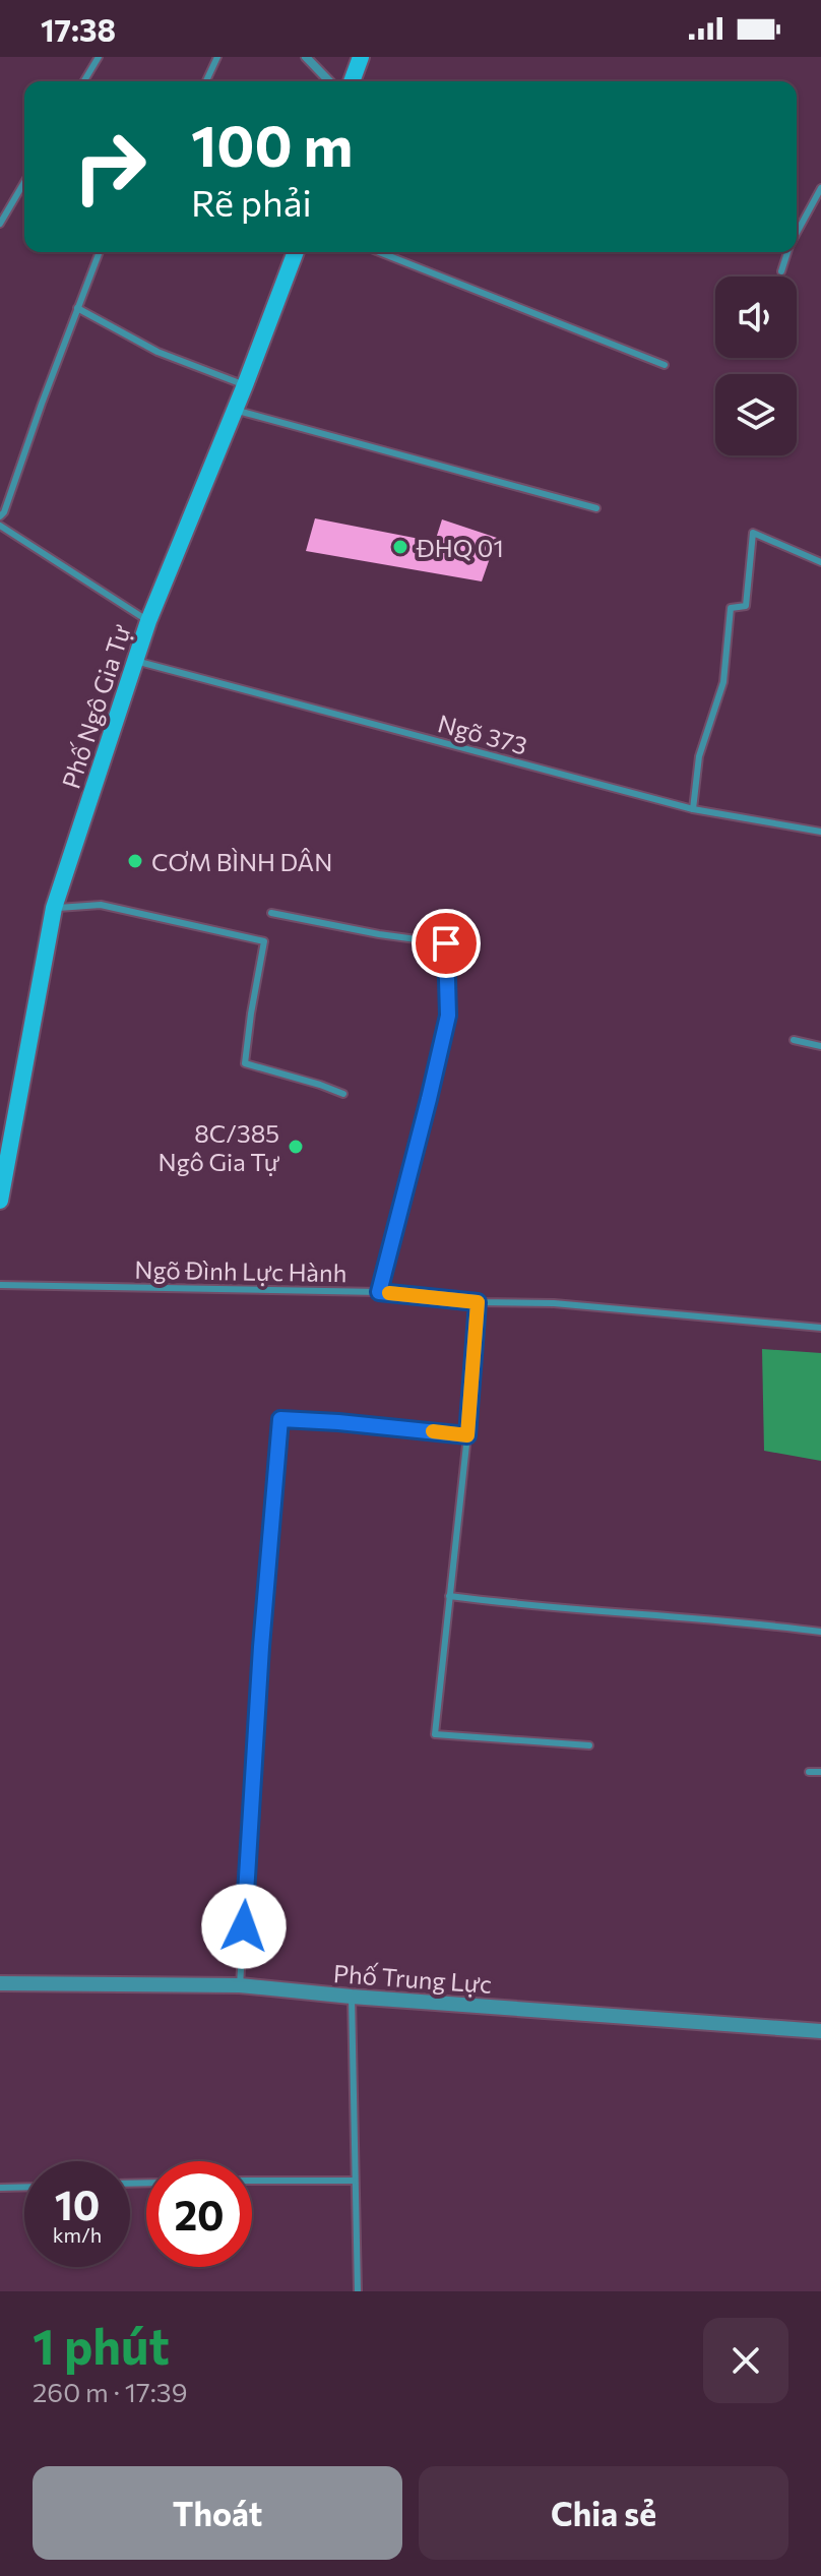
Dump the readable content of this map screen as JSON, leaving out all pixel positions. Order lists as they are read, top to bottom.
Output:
{
  "streets": {
    "main road": ["Phố Ngô Gia Tự"],
    "street": ["Phố Trung Lực"],
    "lane": ["Ngõ 373", "Ngõ Đình Lực Hành"]
  },
  "crossings": [
    ["Phố Ngô Gia Tự", "Ngõ 373"]
  ],
  "places": ["ĐHQ 01", "CƠM BÌNH DÂN", "8C/385 Ngô Gia Tự"],
  "page": {
    "status": "17:38",
    "turn": ["100 m", "Rẽ phải"],
    "speed": "10 km/h",
    "limit": "20",
    "heading": ["1 phút", "260 m · 17:39"],
    "buttons": ["Thoát", "Chia sẻ"]
  }
}
